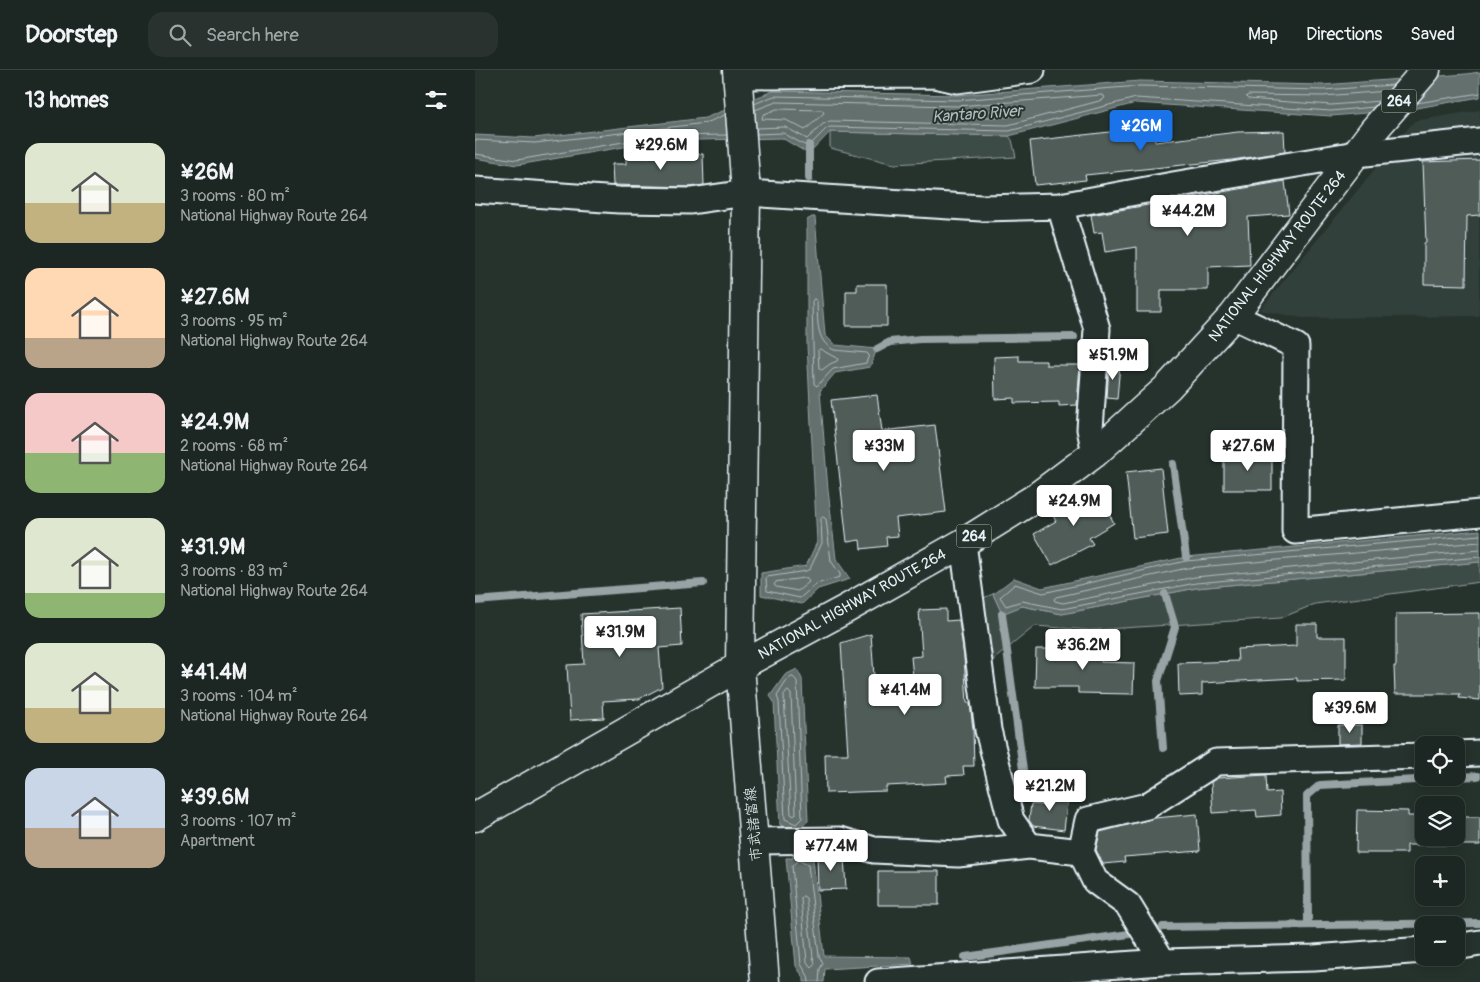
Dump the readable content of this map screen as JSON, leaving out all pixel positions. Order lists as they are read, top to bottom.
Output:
{
  "streets": {
    "main road": ["264", "NATIONAL HIGHWAY ROUTE 264", "市武諸富線"]
  },
  "crossings": [
    ["NATIONAL HIGHWAY ROUTE 264", "市武諸富線"]
  ],
  "water": ["Kantaro River"],
  "page": {
    "header": "Doorstep",
    "search": "Search here",
    "nav": ["Map", "Directions", "Saved"],
    "heading": "13 homes",
    "price": [
      "¥26M",
      "¥29.6M",
      "¥44.2M",
      "¥51.9M",
      "¥33M",
      "¥27.6M",
      "¥24.9M",
      "¥31.9M",
      "¥36.2M",
      "¥41.4M",
      "¥39.6M",
      "¥21.2M",
      "¥77.4M"
    ],
    "list": [
      {
        "name": "¥26M",
        "note": "3 rooms · 80 m² · National Highway Route 264"
      },
      {
        "name": "¥27.6M",
        "note": "3 rooms · 95 m² · National Highway Route 264"
      },
      {
        "name": "¥24.9M",
        "note": "2 rooms · 68 m² · National Highway Route 264"
      },
      {
        "name": "¥31.9M",
        "note": "3 rooms · 83 m² · National Highway Route 264"
      },
      {
        "name": "¥41.4M",
        "note": "3 rooms · 104 m² · National Highway Route 264"
      },
      {
        "name": "¥39.6M",
        "note": "3 rooms · 107 m² · Apartment"
      }
    ],
    "map_buttons": ["+", "−"]
  }
}
